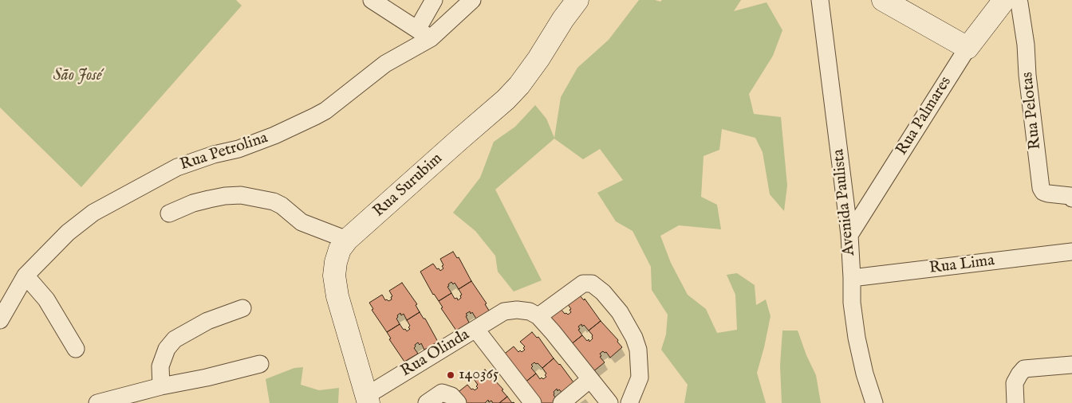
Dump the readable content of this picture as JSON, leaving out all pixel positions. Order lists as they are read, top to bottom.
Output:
{
  "streets": {
    "street": [
      "Rua Pelotas",
      "Rua Palmares",
      "Rua Petrolina",
      "Rua Surubim",
      "Avenida Paulista",
      "Rua Lima",
      "Rua Olinda"
    ]
  },
  "crossings": [
    ["Rua Palmares", "Avenida Paulista"],
    ["Rua Surubim", "Rua Olinda"],
    ["Avenida Paulista", "Rua Lima"]
  ],
  "parks": ["São José"],
  "places": ["140365"]
}
